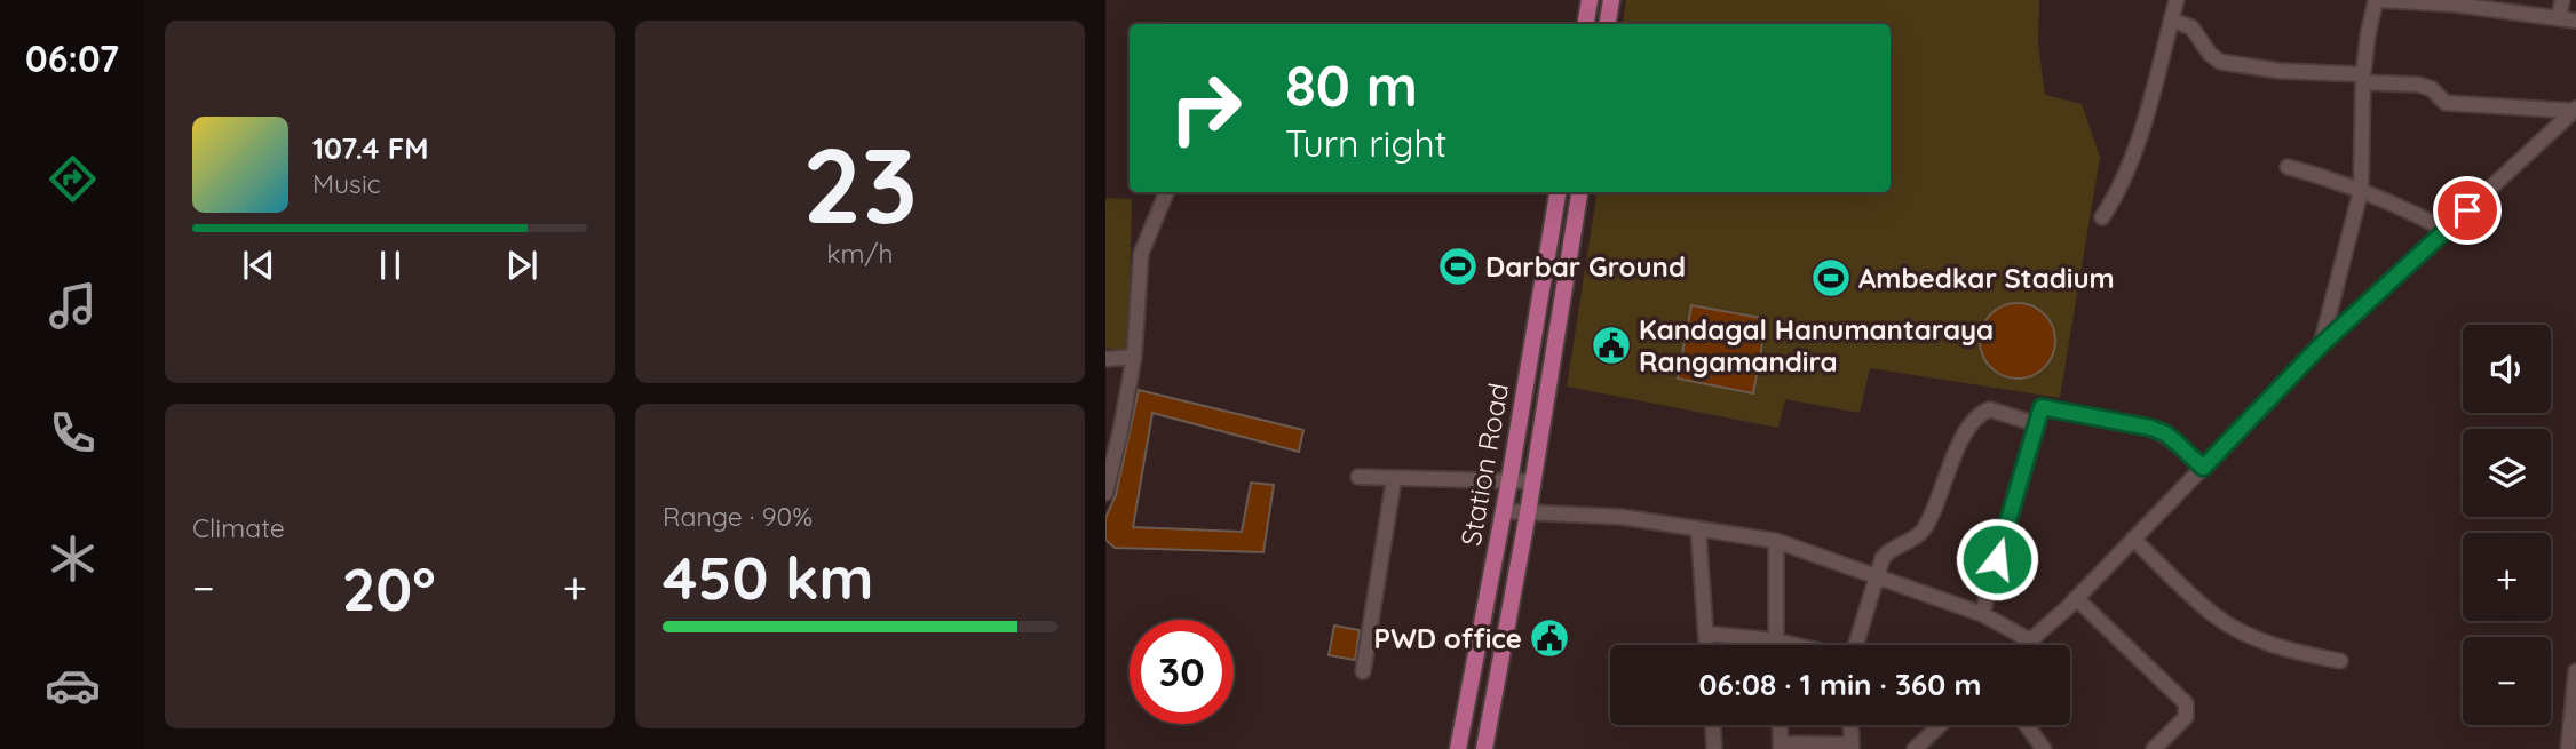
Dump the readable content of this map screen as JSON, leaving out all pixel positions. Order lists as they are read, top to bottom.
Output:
{
  "streets": {
    "main road": ["Station Road"]
  },
  "places": {
    "sports": ["Darbar Ground", "Ambedkar Stadium"],
    "public building": ["Kandagal Hanumantaraya Rangamandira", "PWD office"]
  },
  "page": {
    "tabs": "06:07",
    "tile": [
      ["23", "km/h"],
      "Climate",
      ["Range · 90%", "450 km"]
    ],
    "turn": ["80 m", "Turn right"],
    "song": ["107.4 FM", "Music"],
    "map_buttons": ["+", "−"],
    "heat": ["−", "20°", "+"],
    "limit": "30",
    "trip": "06:08 · 1 min · 360 m"
  }
}
